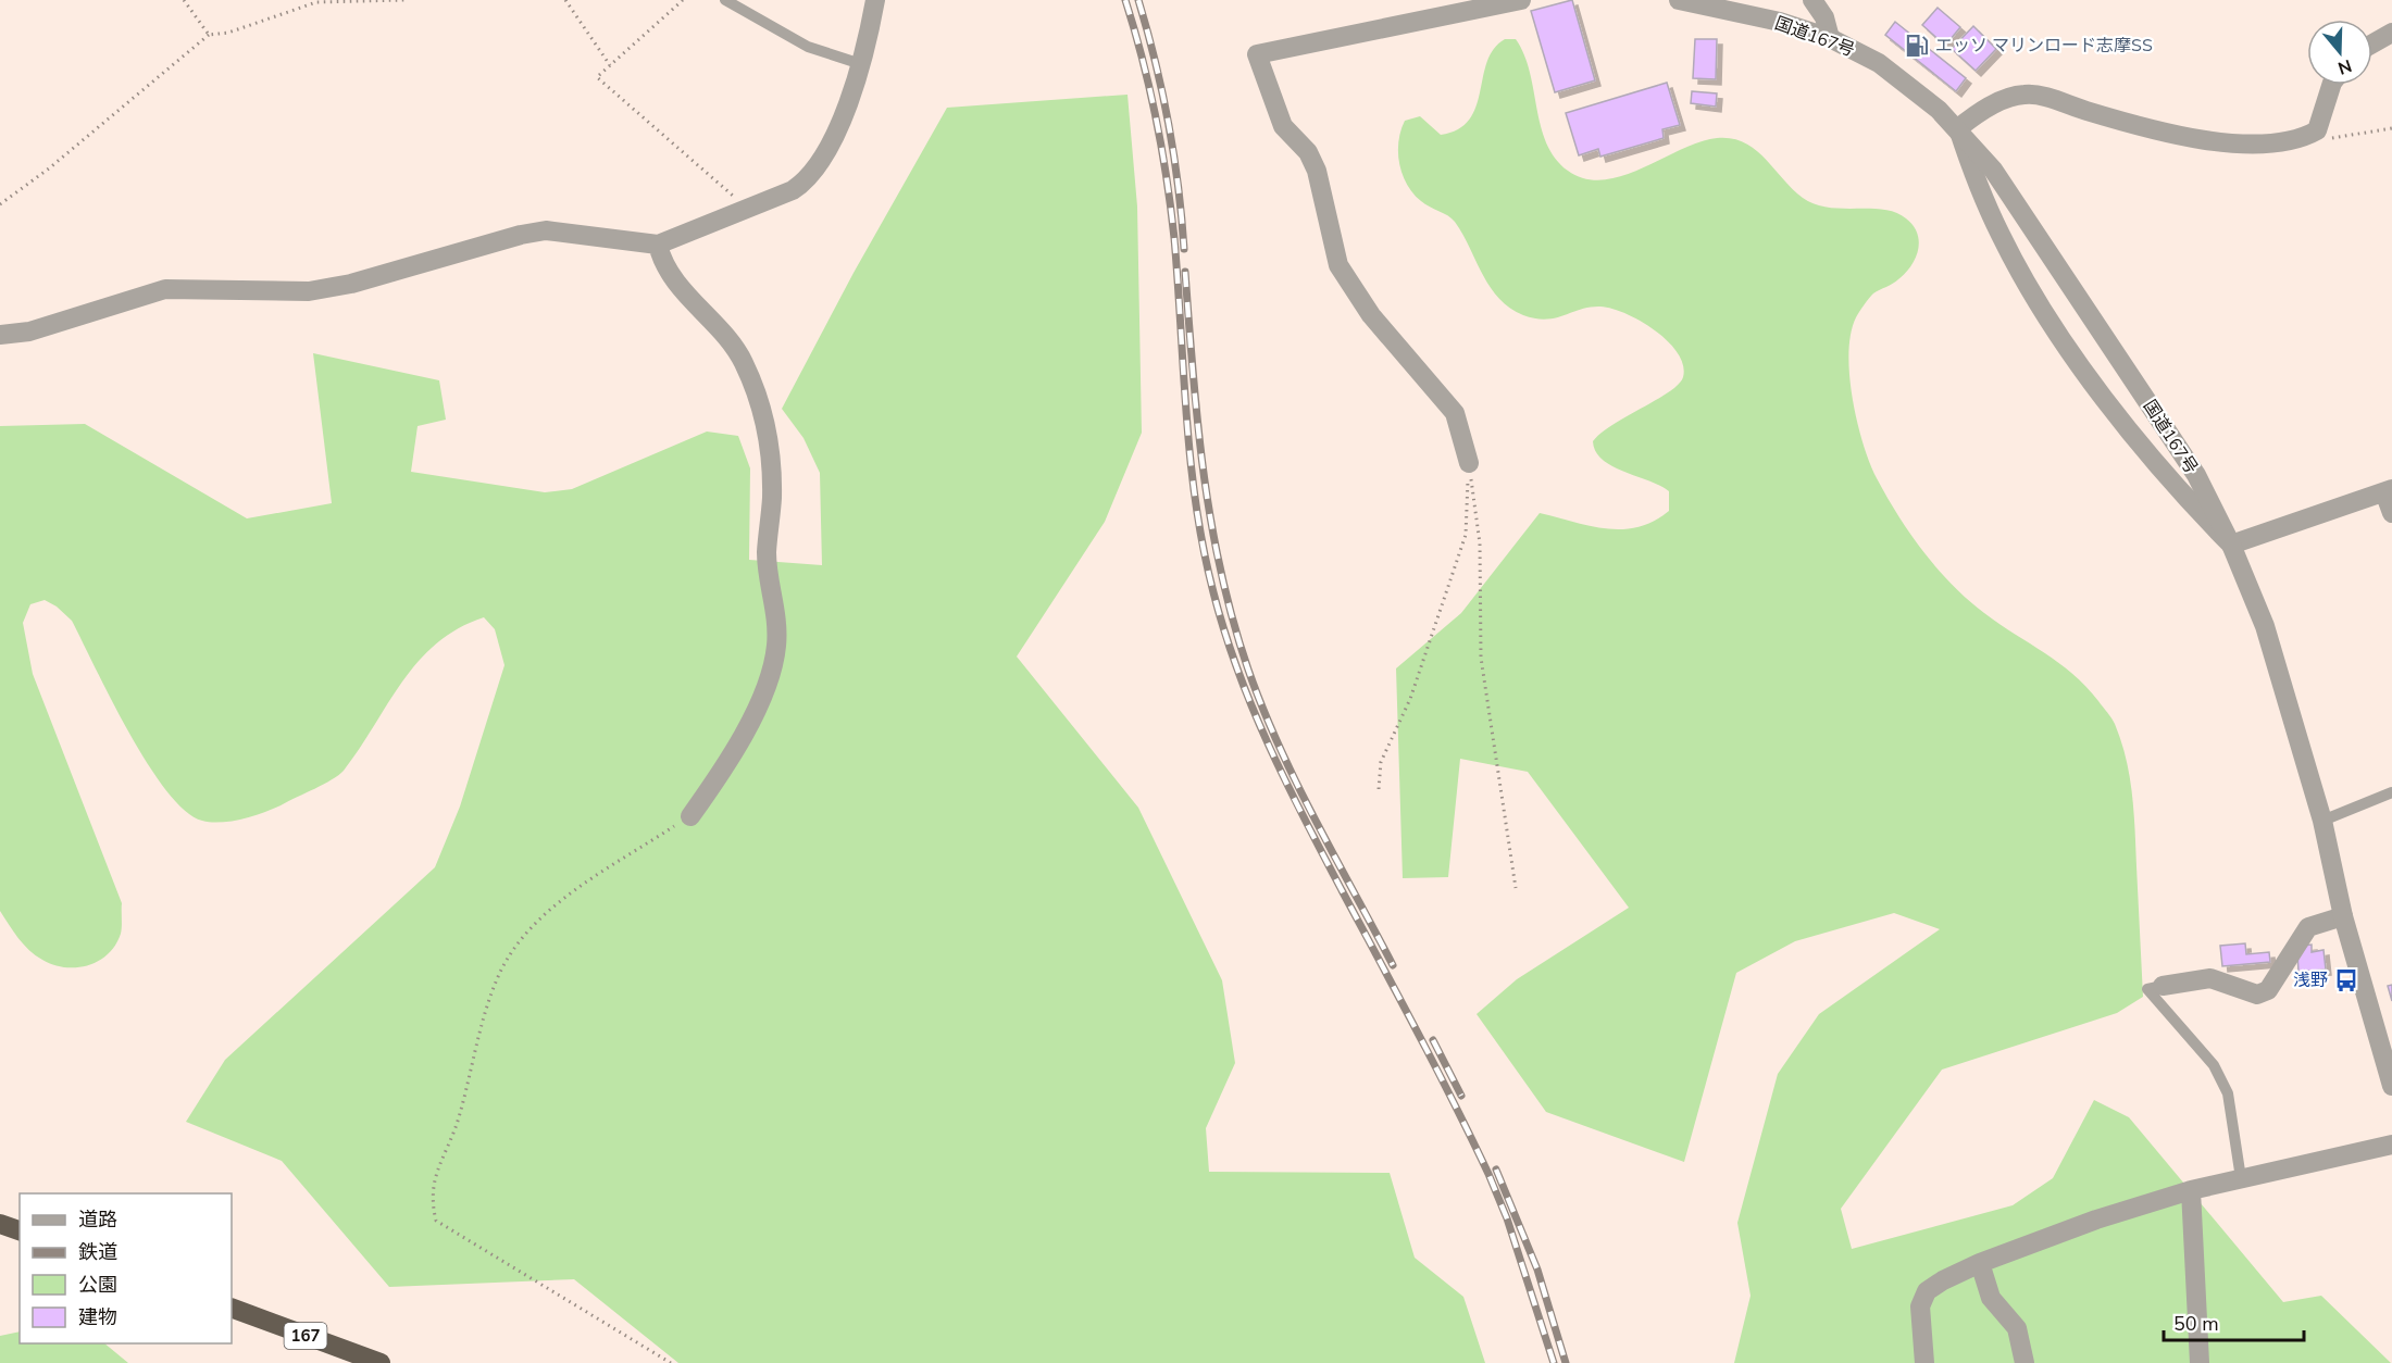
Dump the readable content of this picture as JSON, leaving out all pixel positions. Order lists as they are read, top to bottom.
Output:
{
  "streets": {
    "highway": ["167"],
    "street": ["国道167号"]
  },
  "places": {
    "fuel station": ["エッソ マリンロード志摩SS"],
    "bus stop": ["浅野"]
  },
  "legend": [
    "道路",
    "鉄道",
    "公園",
    "建物"
  ],
  "scale_bar": "50 m",
  "north": "bottom"
}
